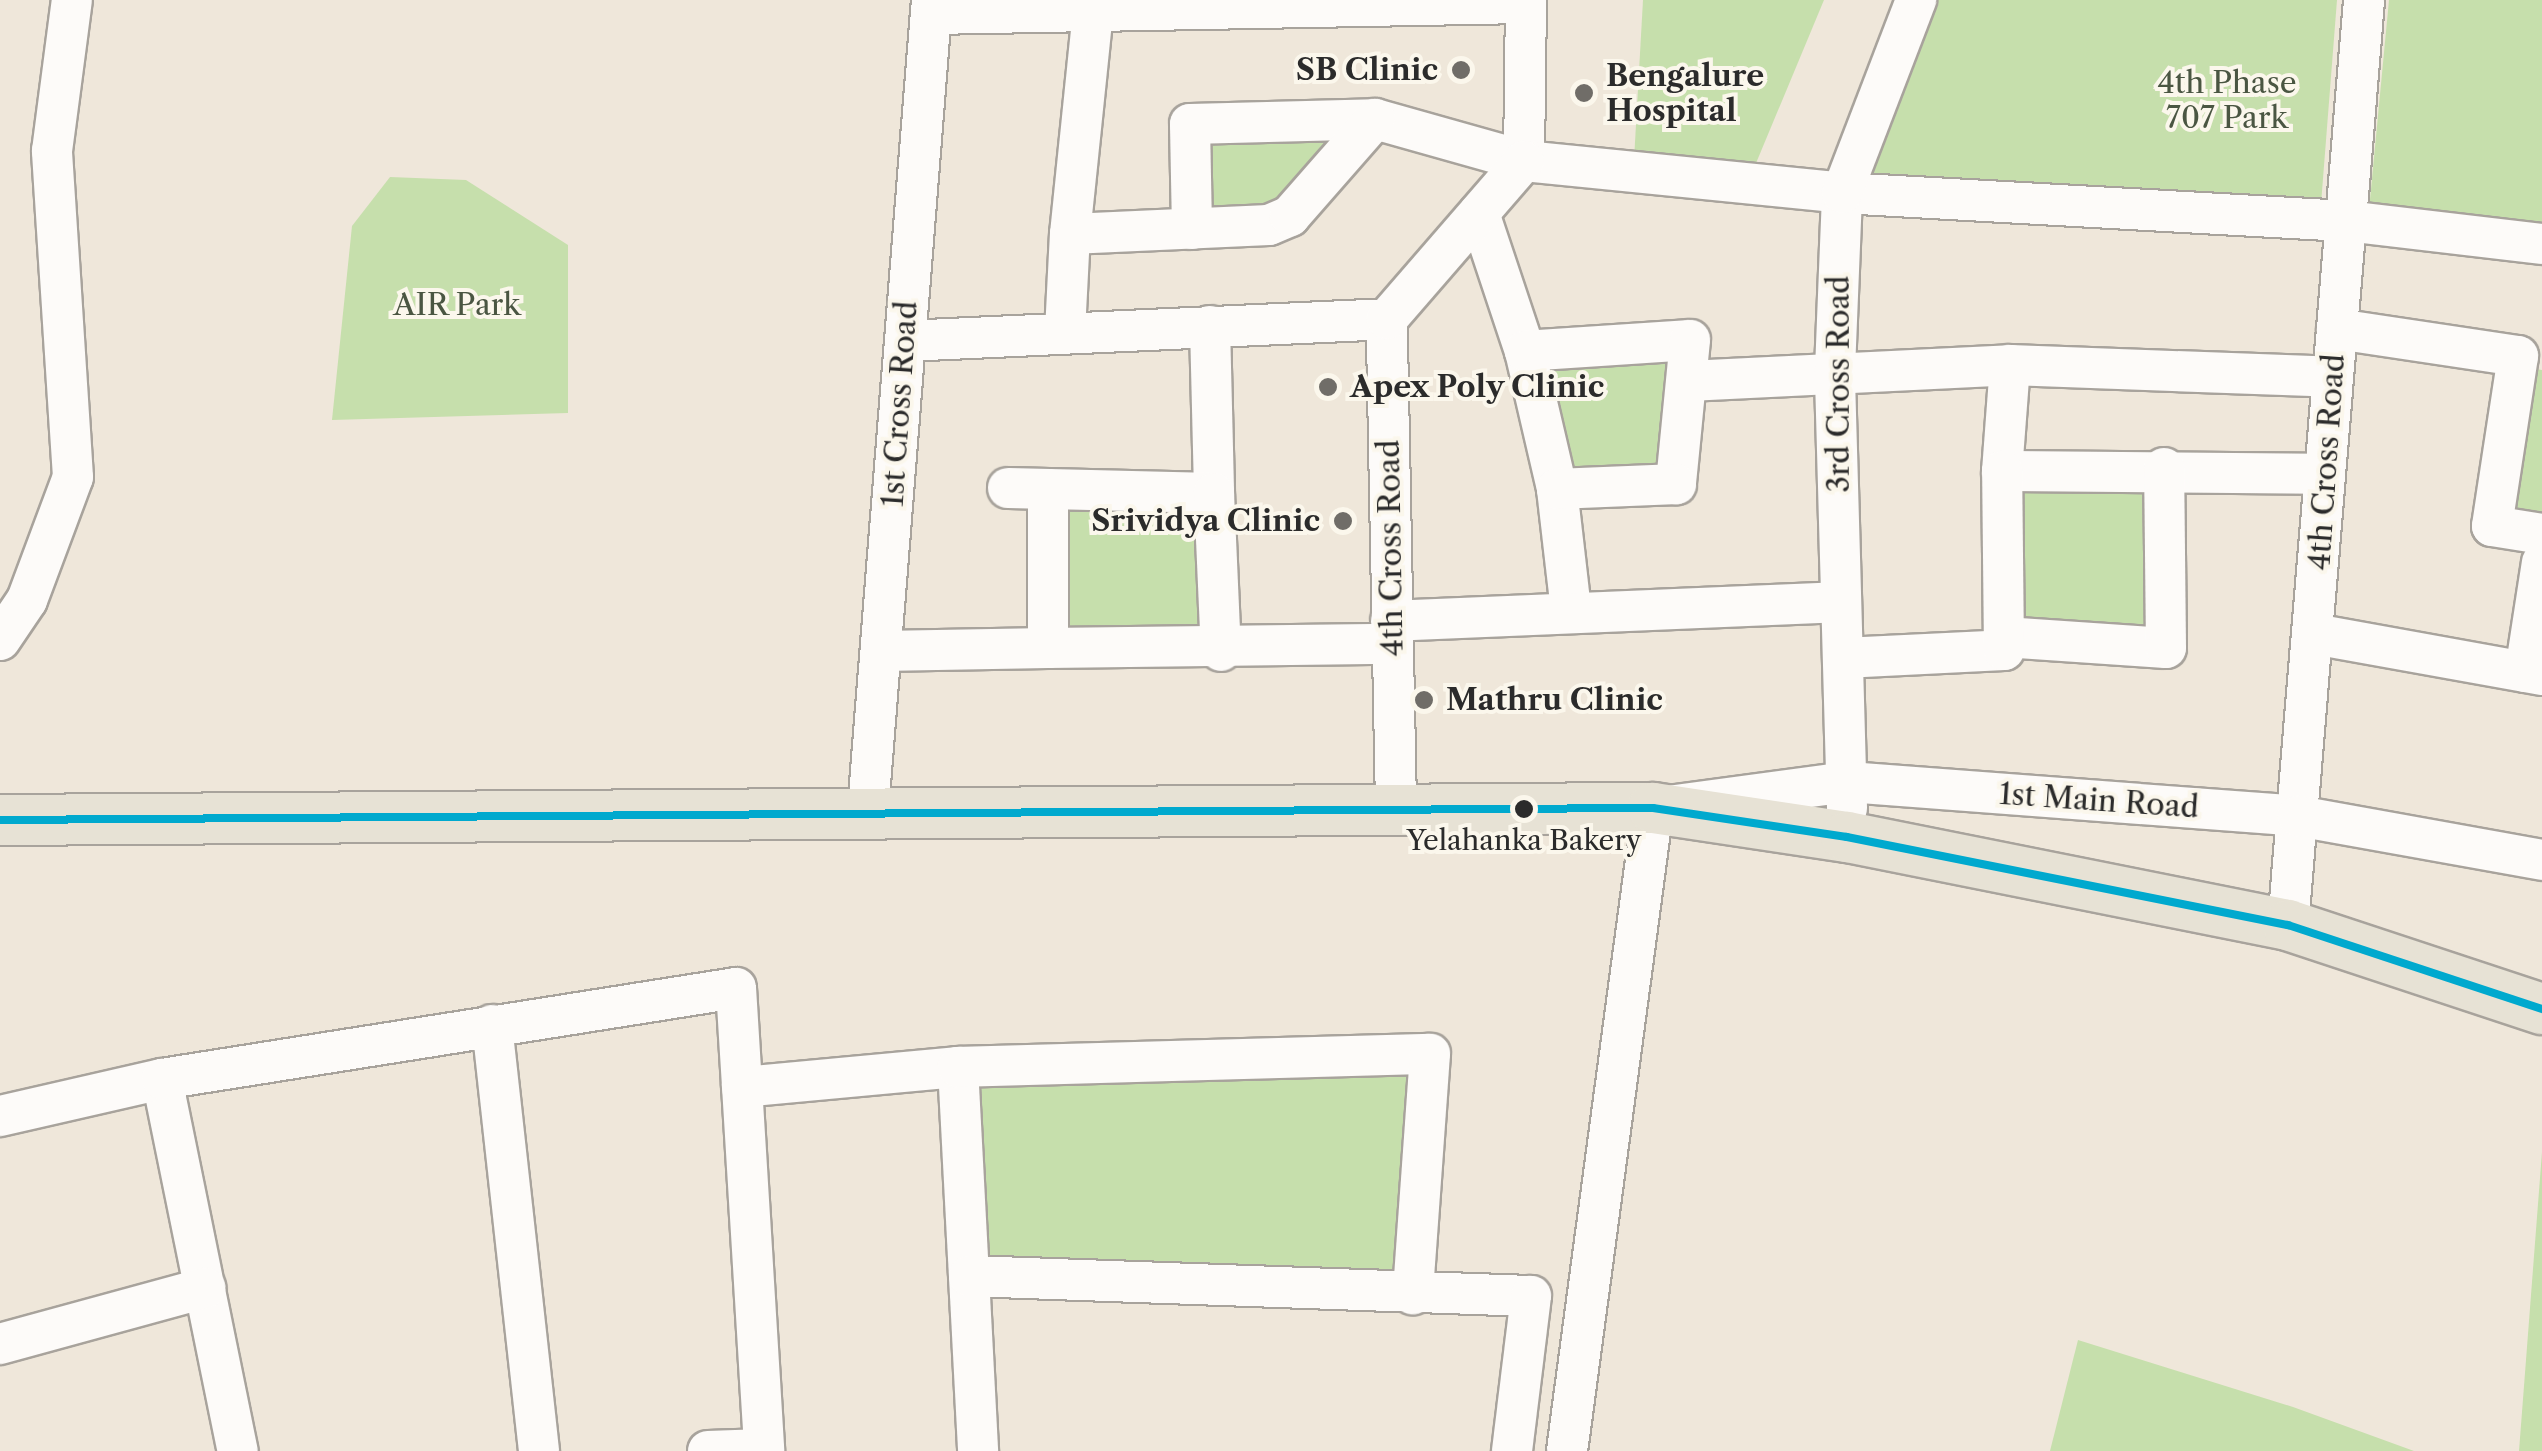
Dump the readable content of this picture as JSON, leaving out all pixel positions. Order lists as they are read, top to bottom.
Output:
{
  "streets": {
    "street": [
      "3rd Cross Road",
      "1st Cross Road",
      "4th Cross Road",
      "1st Main Road"
    ]
  },
  "crossings": [
    ["3rd Cross Road", "1st Main Road"],
    ["4th Cross Road", "1st Main Road"]
  ],
  "parks": ["4th Phase 707 Park", "AIR Park"],
  "places": [
    "SB Clinic",
    "Bengalure Hospital",
    "Apex Poly Clinic",
    "Srividya Clinic",
    "Mathru Clinic",
    "Yelahanka Bakery"
  ]
}
